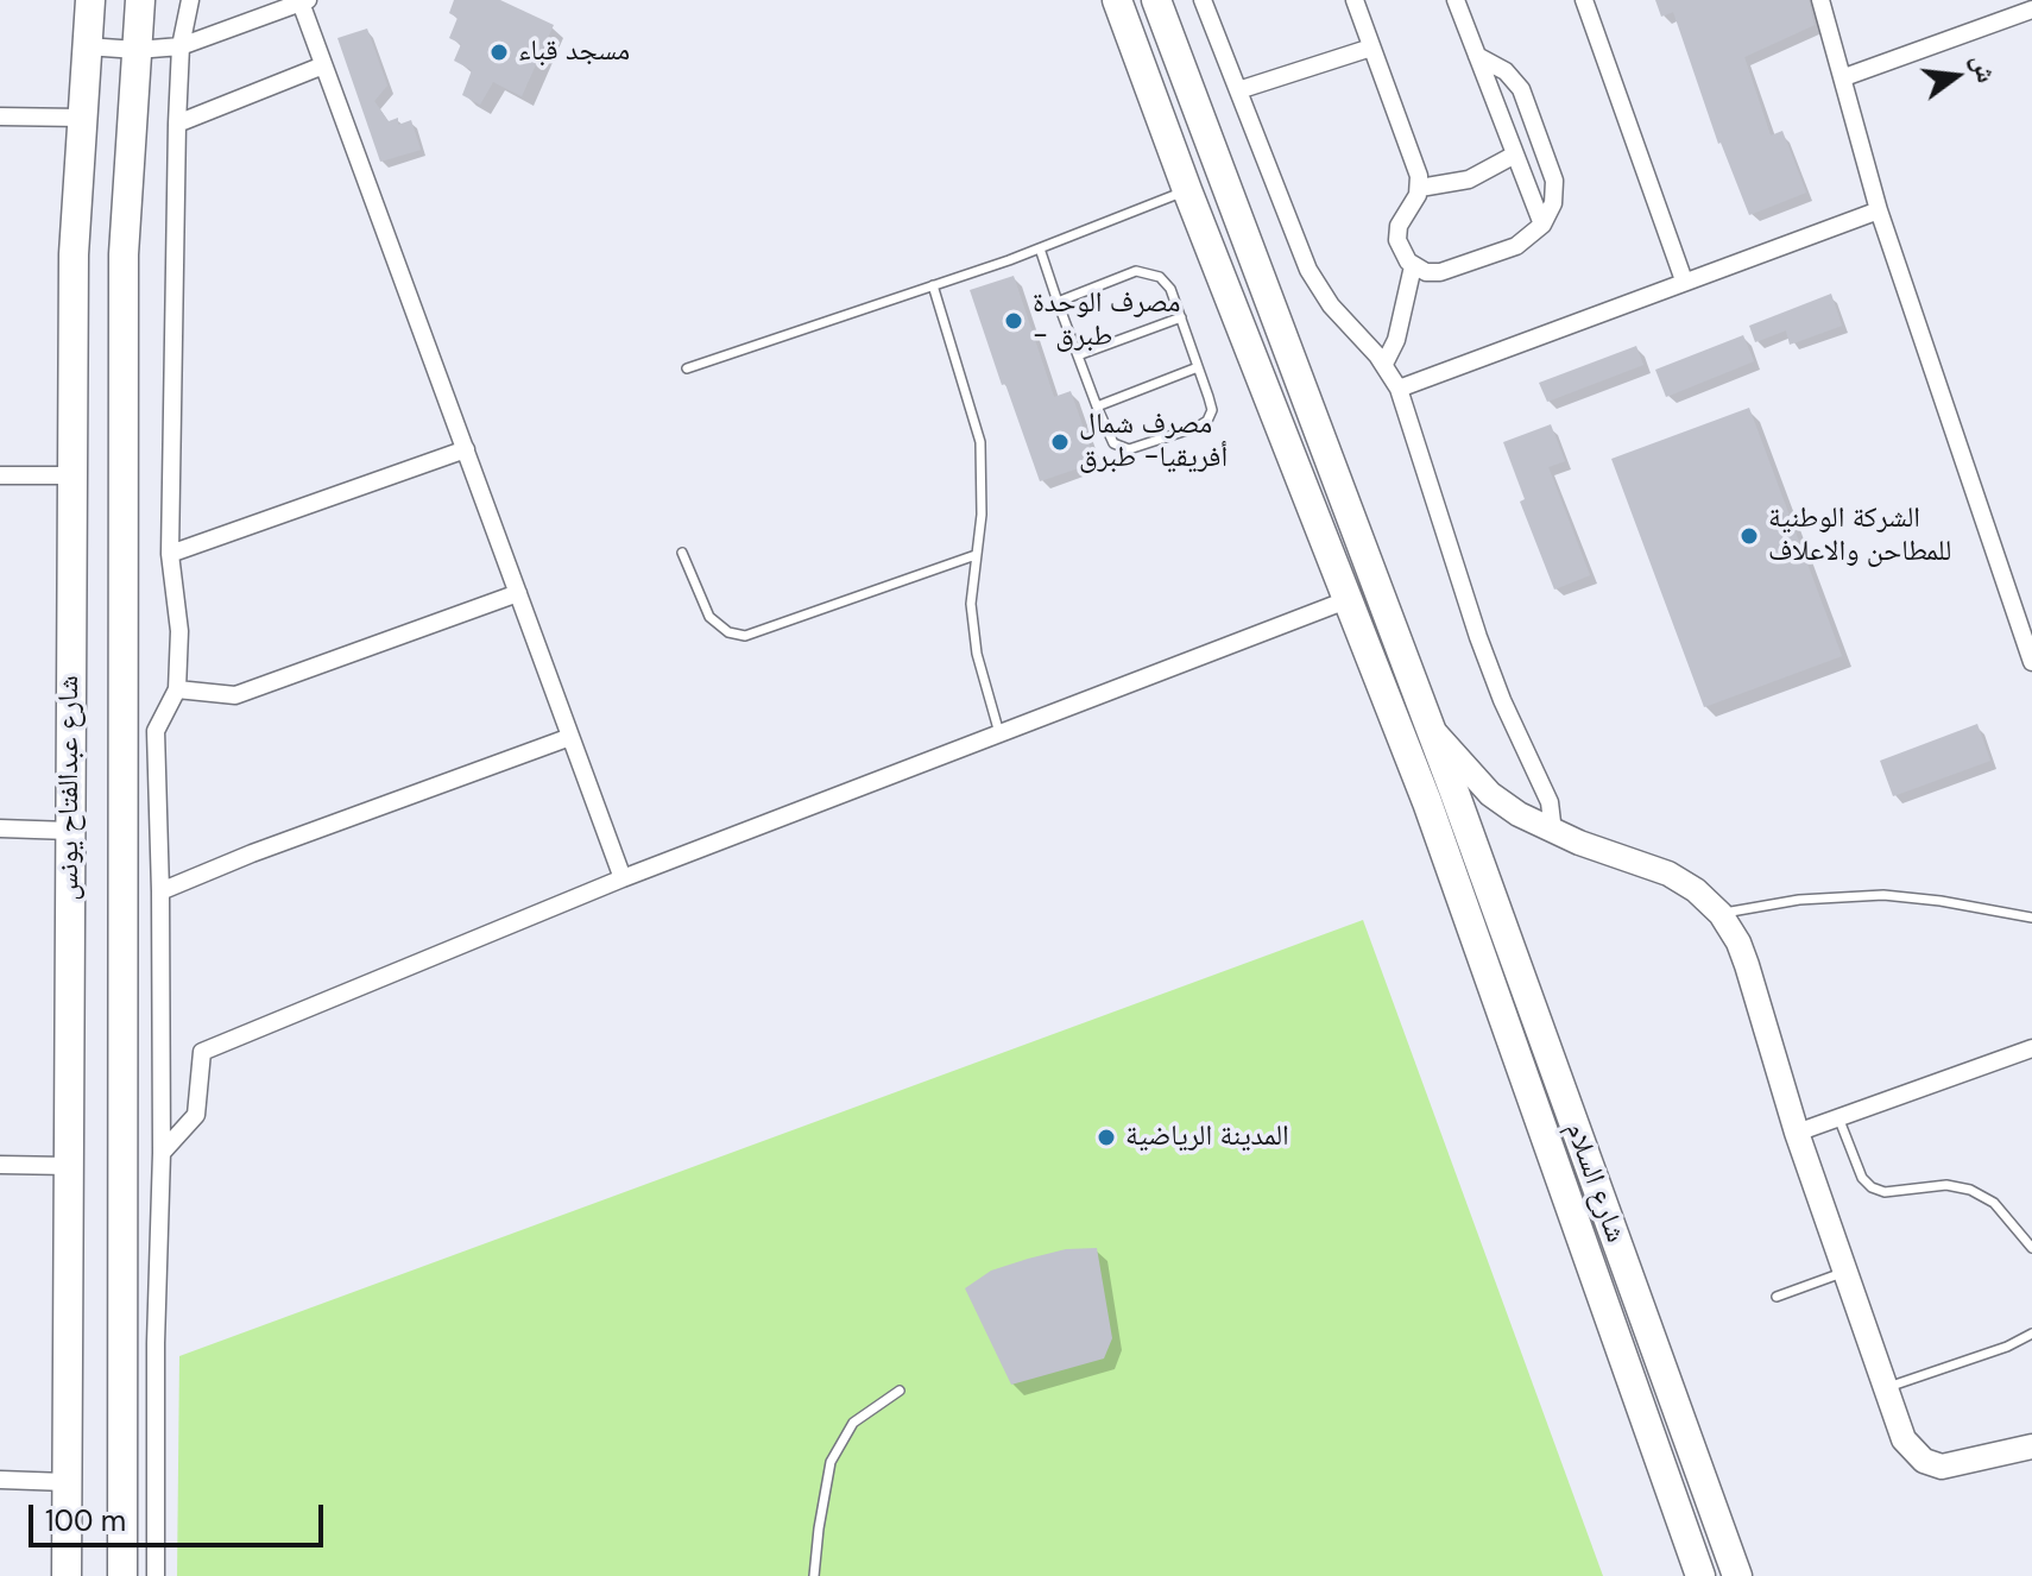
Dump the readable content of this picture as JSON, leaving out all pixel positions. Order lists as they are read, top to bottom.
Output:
{
  "streets": {
    "highway": ["شارع عبدالفتاح يونس", "شارع السلام"]
  },
  "places": [
    "مسجد قباء",
    "مصرف الوحدة - طبرق",
    "مصرف شمال أفريقيا- طبرق",
    "الشركة الوطنية للمطاحن والاعلاف",
    "المدينة الرياضية"
  ],
  "scale_bar": "100 m",
  "north": "right"
}
